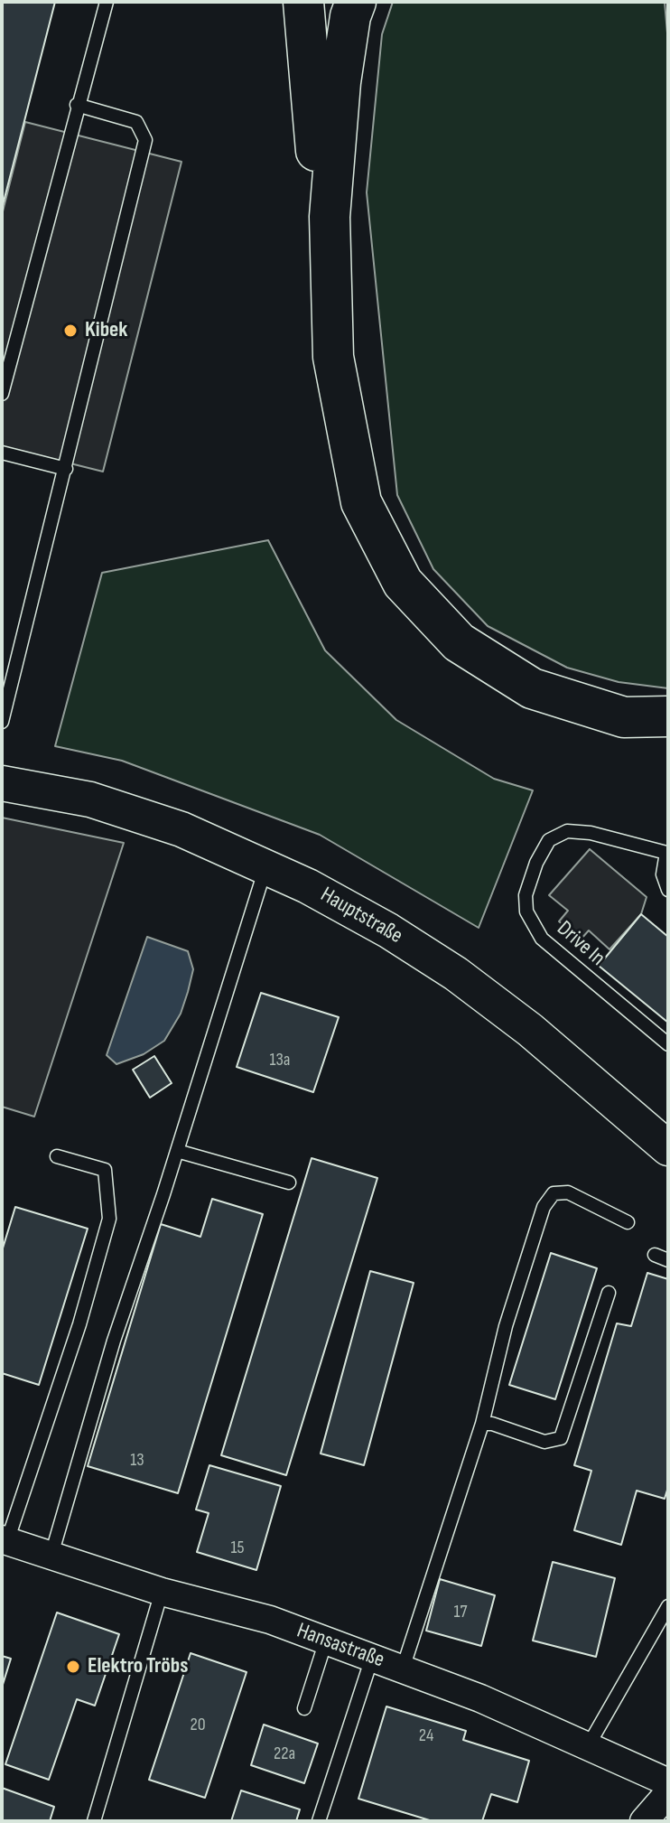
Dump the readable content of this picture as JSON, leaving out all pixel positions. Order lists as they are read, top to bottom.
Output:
{
  "streets": {
    "street": ["Hauptstraße", "Hansastraße"],
    "lane": ["Drive In"]
  },
  "places": ["Kibek", "Elektro Tröbs"],
  "house_numbers": [
    "13a",
    "13",
    "15",
    "17",
    "20",
    "24",
    "22a"
  ]
}
